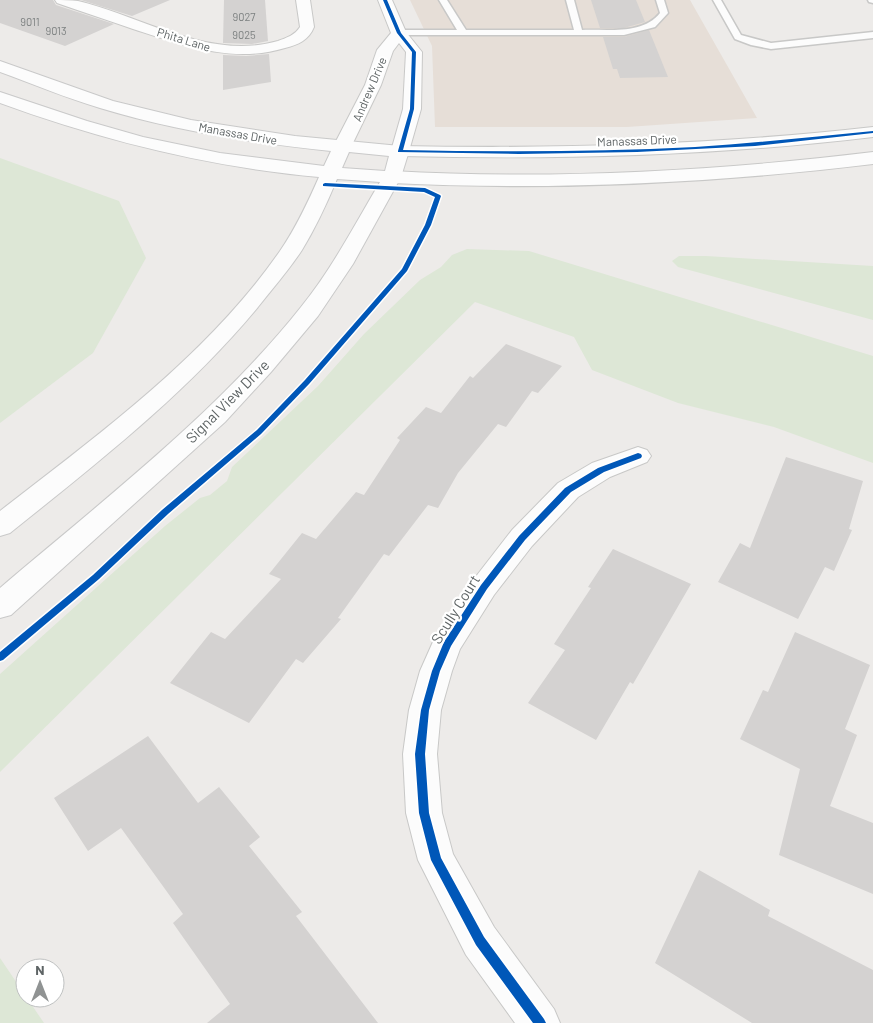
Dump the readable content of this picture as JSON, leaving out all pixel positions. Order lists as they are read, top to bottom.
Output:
{
  "streets": {
    "street": [
      "Phita Lane",
      "Andrew Drive",
      "Manassas Drive",
      "Signal View Drive",
      "Scully Court"
    ]
  },
  "crossings": [
    ["Andrew Drive", "Manassas Drive"],
    ["Manassas Drive", "Signal View Drive"]
  ],
  "house_numbers": [
    "9027",
    "9011",
    "9013",
    "9025"
  ],
  "north": "top"
}
